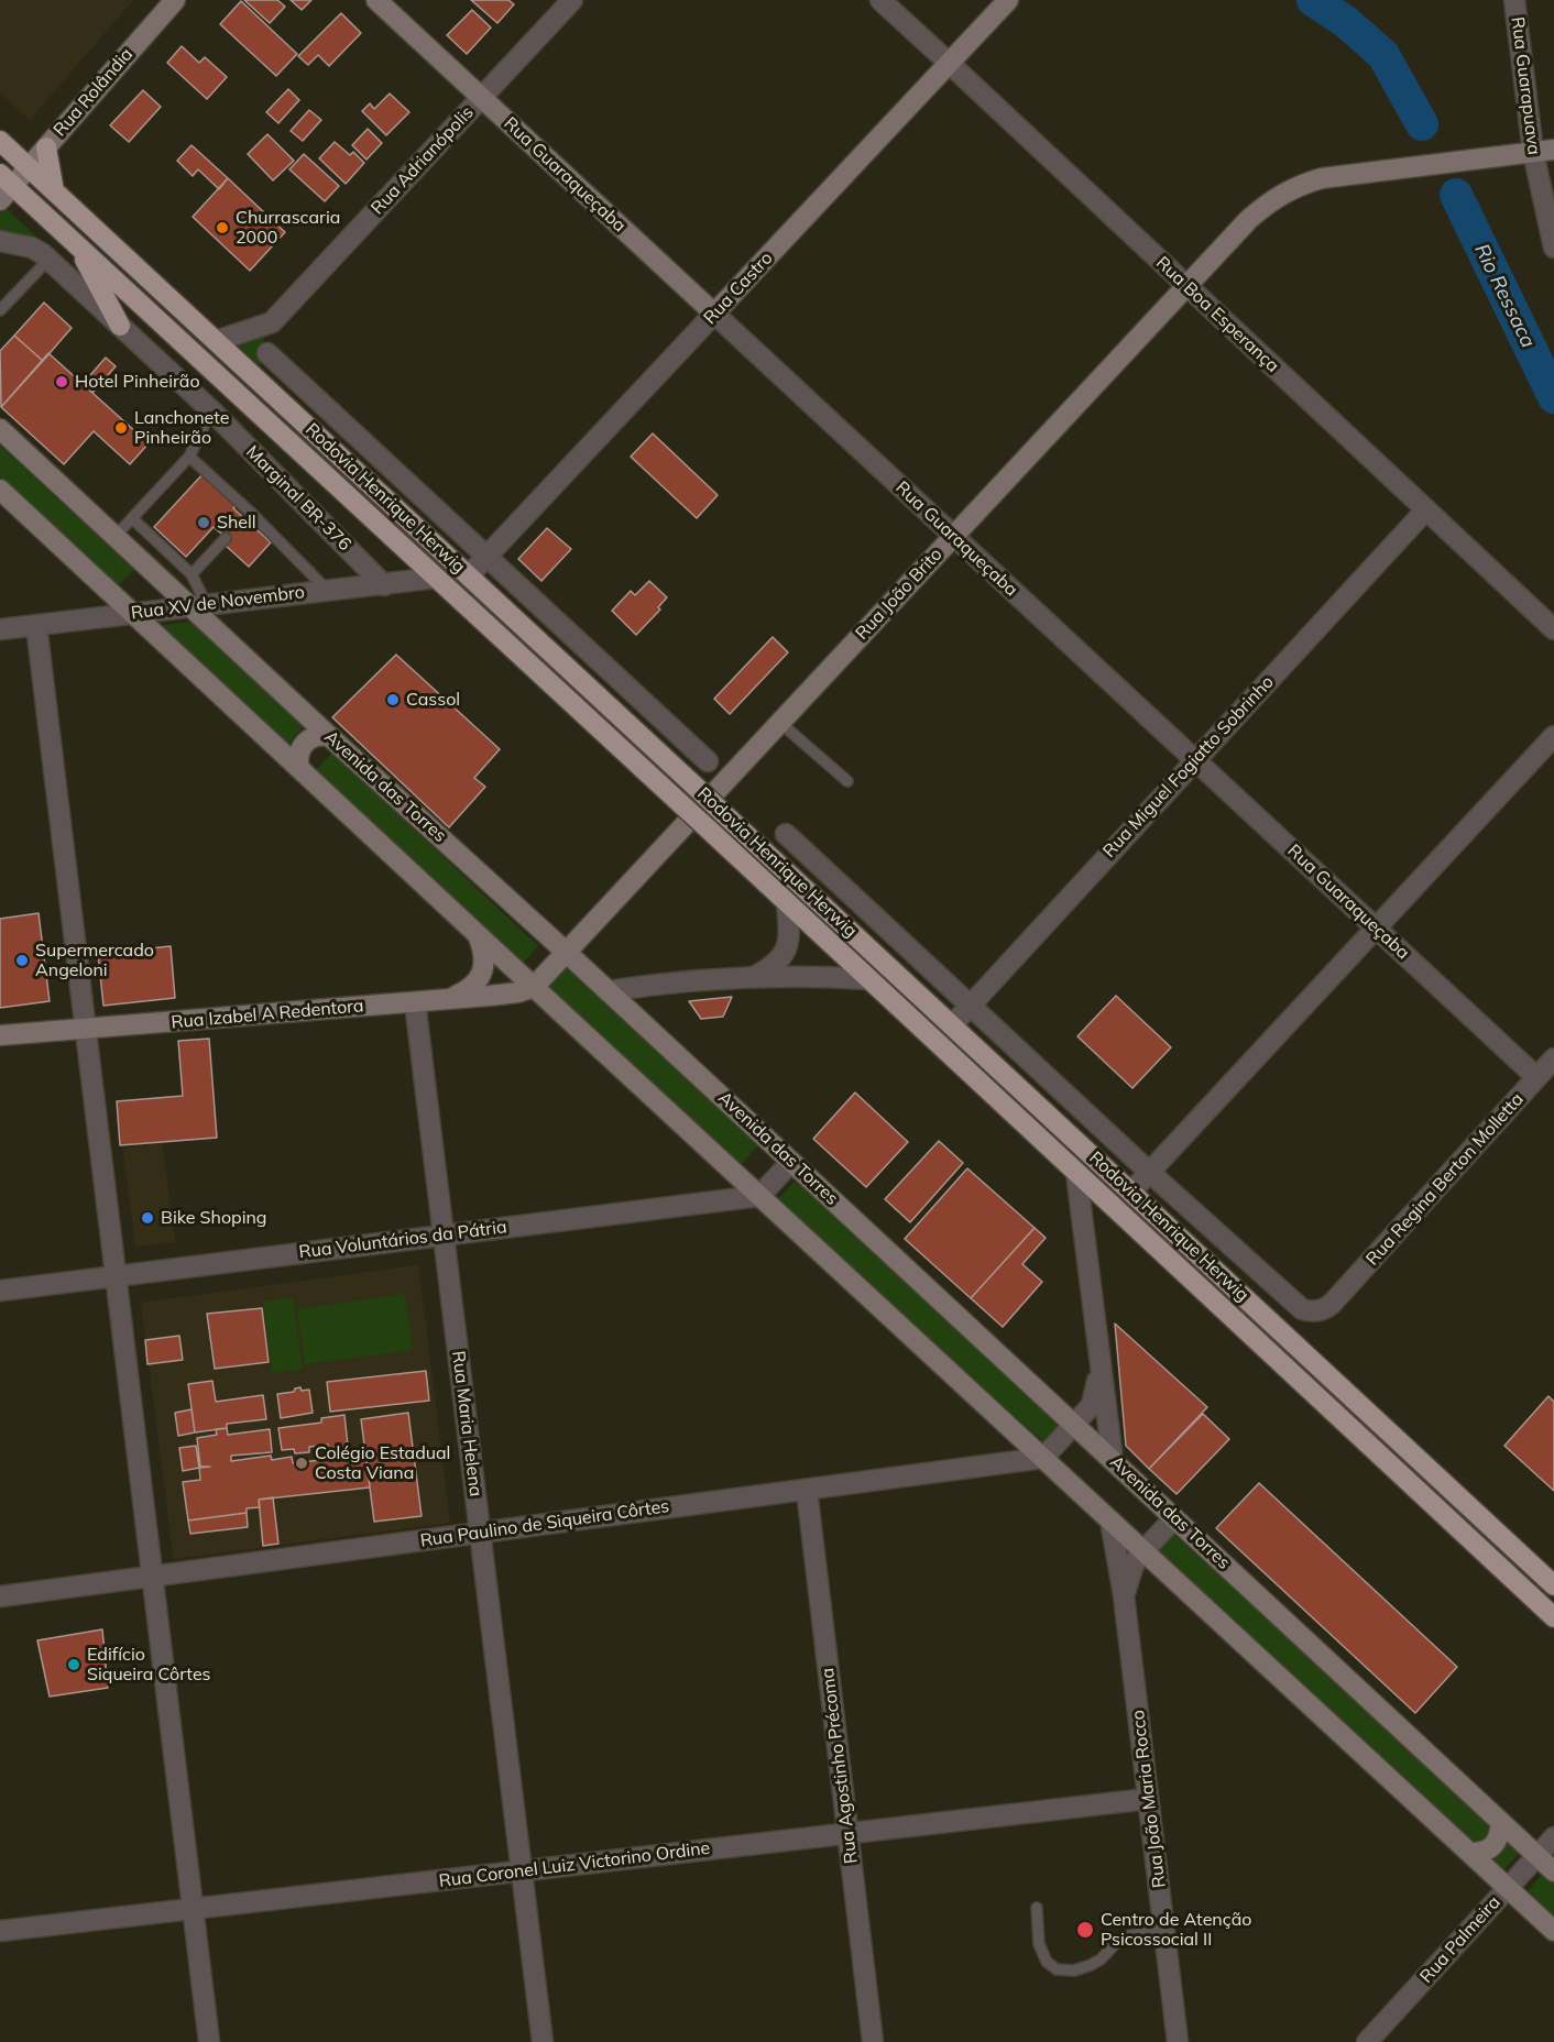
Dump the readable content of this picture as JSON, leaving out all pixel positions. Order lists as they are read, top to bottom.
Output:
{
  "streets": {
    "highway": ["Rodovia Henrique Herwig"],
    "main road": [
      "Rua Rolândia",
      "Rua Guaraqueçaba",
      "Rua Castro",
      "Rua João Brito",
      "Avenida das Torres",
      "Rua Izabel A Redentora"
    ],
    "street": [
      "Rua Guarapuava",
      "Rua Adrianópolis",
      "Rua Boa Esperança",
      "Marginal BR-376",
      "Rua XV de Novembro",
      "Rua Miguel Fogiatto Sobrinho",
      "Rua Regina Berton Molletta",
      "Rua Voluntários da Pátria",
      "Rua Maria Helena",
      "Rua Paulino de Siqueira Côrtes",
      "Rua Agostinho Précoma",
      "Rua João Maria Rocco",
      "Rua Coronel Luiz Victorino Ordine",
      "Rua Palmeira"
    ]
  },
  "crossings": [
    ["Rua Guarapuava", "Rua João Brito"],
    ["Rua Rolândia", "Rodovia Henrique Herwig"],
    ["Rua Adrianópolis", "Rua Guaraqueçaba"],
    ["Rua Adrianópolis", "Rodovia Henrique Herwig"],
    ["Rua Guaraqueçaba", "Rua Castro"],
    ["Rua Guaraqueçaba", "Rua João Brito"],
    ["Rua Guaraqueçaba", "Rua Miguel Fogiatto Sobrinho"],
    ["Rua Guaraqueçaba", "Rua Regina Berton Molletta"],
    ["Rua Castro", "Rua Boa Esperança"],
    ["Rua Castro", "Rodovia Henrique Herwig"],
    ["Rua Boa Esperança", "Rua João Brito"],
    ["Rua Boa Esperança", "Rua Miguel Fogiatto Sobrinho"],
    ["Marginal BR-376", "Rua XV de Novembro"],
    ["Rodovia Henrique Herwig", "Rua XV de Novembro"],
    ["Rodovia Henrique Herwig", "Rua Miguel Fogiatto Sobrinho"],
    ["Rua João Brito", "Avenida das Torres"],
    ["Rua João Brito", "Rua Izabel A Redentora"],
    ["Rua XV de Novembro", "Avenida das Torres"],
    ["Avenida das Torres", "Rua João Maria Rocco"],
    ["Avenida das Torres", "Rua Palmeira"],
    ["Rua Izabel A Redentora", "Rua Maria Helena"],
    ["Rua Voluntários da Pátria", "Rua Maria Helena"],
    ["Rua Maria Helena", "Rua Paulino de Siqueira Côrtes"],
    ["Rua Maria Helena", "Rua Coronel Luiz Victorino Ordine"],
    ["Rua Paulino de Siqueira Côrtes", "Rua Agostinho Précoma"],
    ["Rua Agostinho Précoma", "Rua Coronel Luiz Victorino Ordine"],
    ["Rua João Maria Rocco", "Rua Coronel Luiz Victorino Ordine"]
  ],
  "water": ["Rio Ressaca"],
  "places": [
    "Churrascaria 2000",
    "Hotel Pinheirão",
    "Lanchonete Pinheirão",
    "Shell",
    "Cassol",
    "Supermercado Angeloni",
    "Bike Shoping",
    "Colégio Estadual Costa Viana",
    "Edifício Siqueira Côrtes",
    "Centro de Atenção Psicossocial II"
  ]
}
